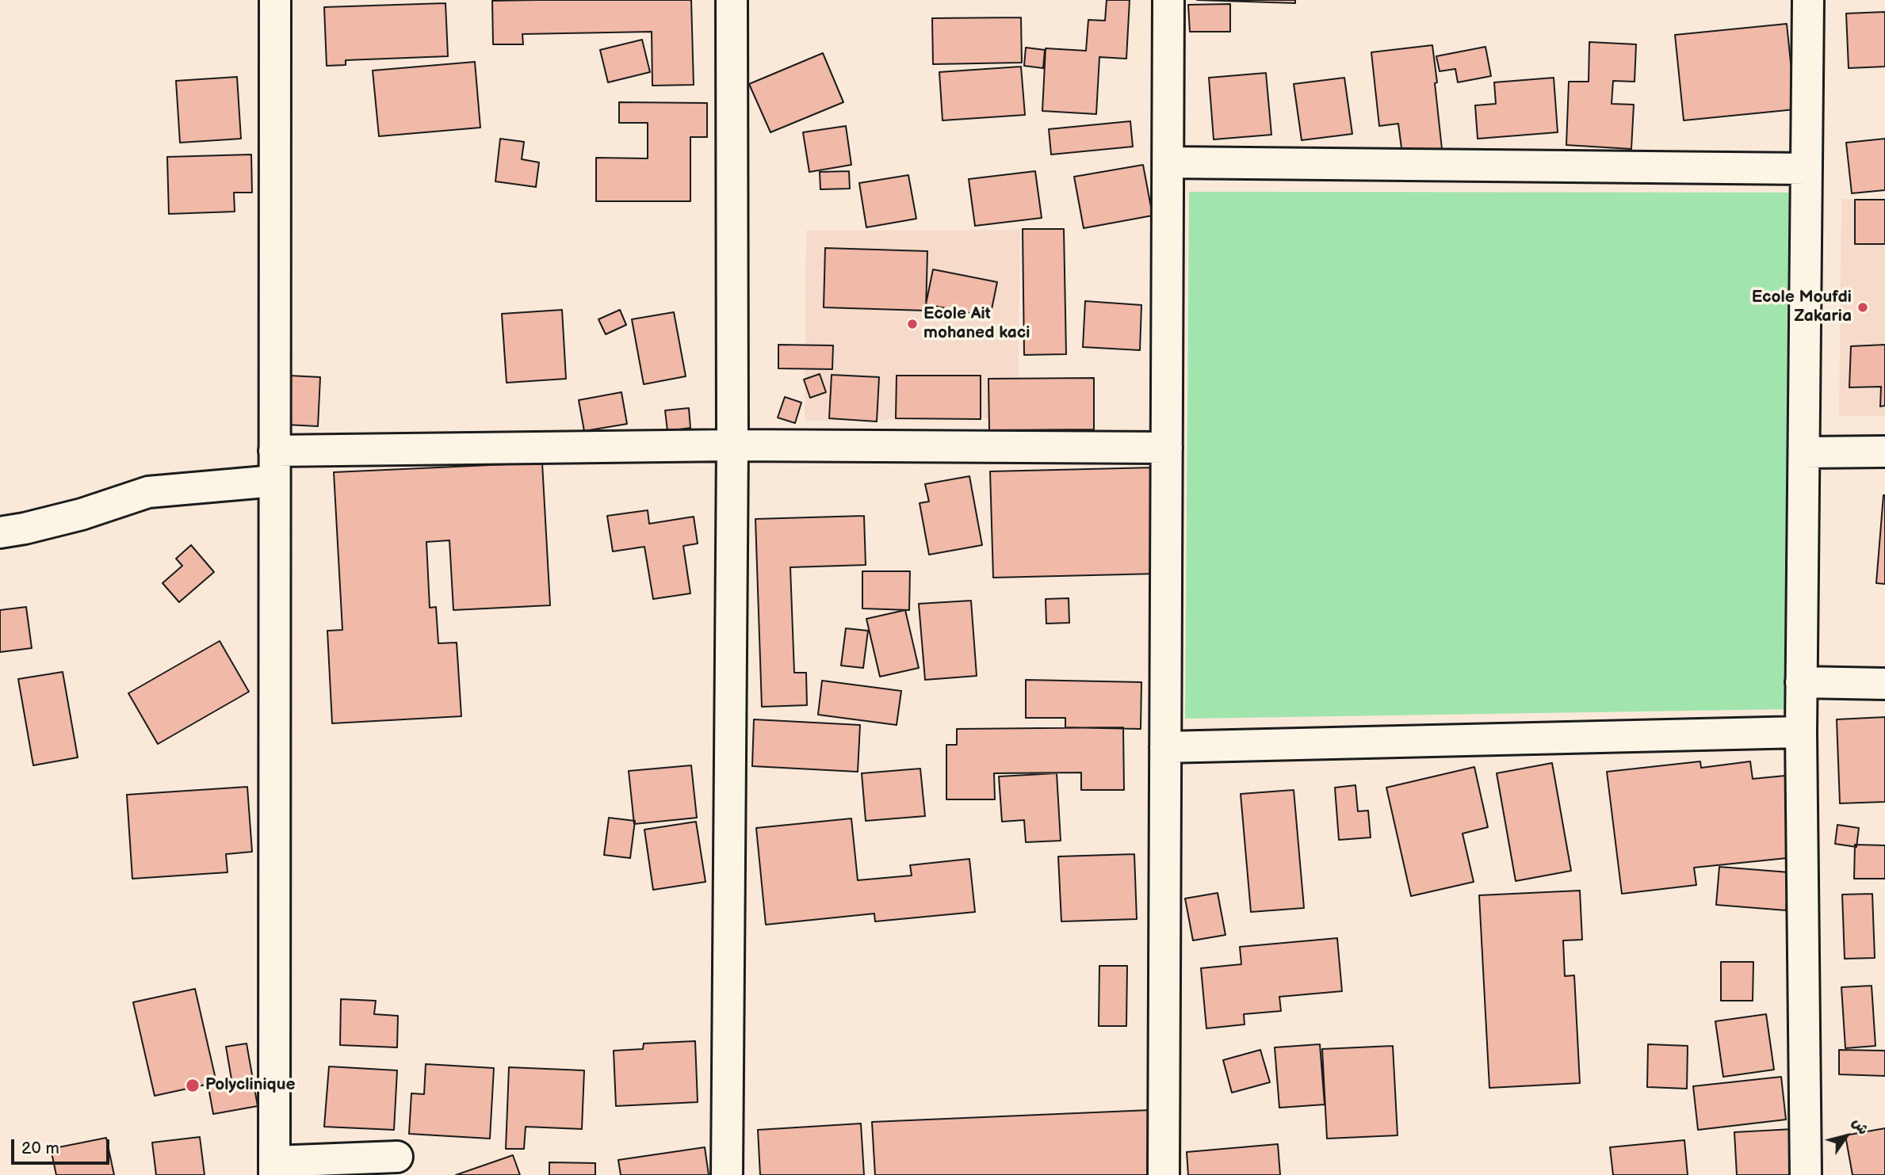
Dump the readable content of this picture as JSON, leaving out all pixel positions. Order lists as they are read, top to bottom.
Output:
{
  "places": ["Ecole Moufdi Zakaria", "Ecole Ait mohaned kaci", "Polyclinique"],
  "scale_bar": "20 m",
  "north": "top right"
}
